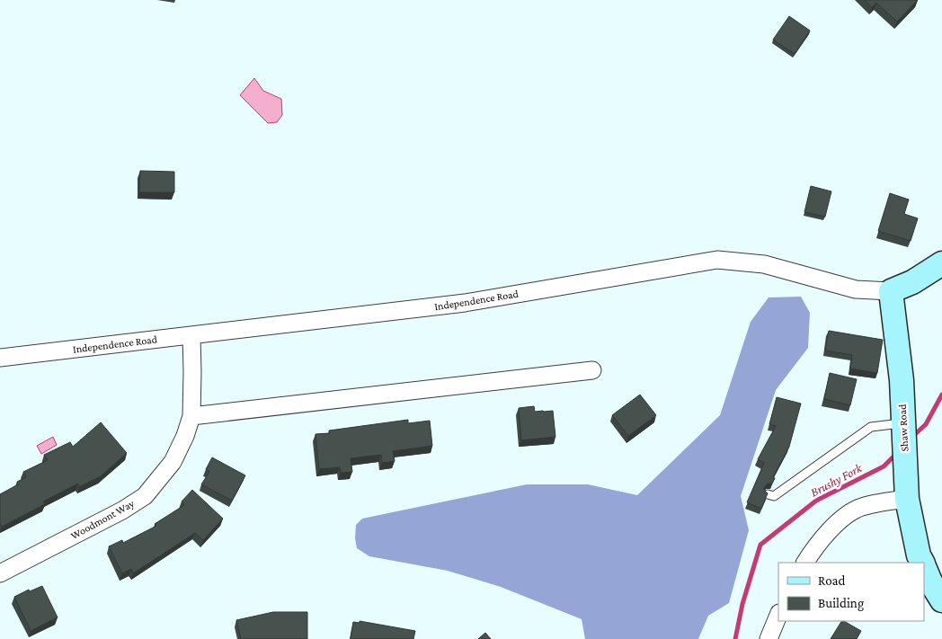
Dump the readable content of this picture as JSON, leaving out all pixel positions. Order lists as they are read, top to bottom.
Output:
{
  "streets": {
    "main road": ["Independence Road", "Shaw Road"],
    "street": ["Woodmont Way"]
  },
  "crossings": [
    ["Independence Road", "Shaw Road"],
    ["Independence Road", "Woodmont Way"]
  ],
  "water": ["Brushy Fork"],
  "legend": ["Road", "Building"]
}
